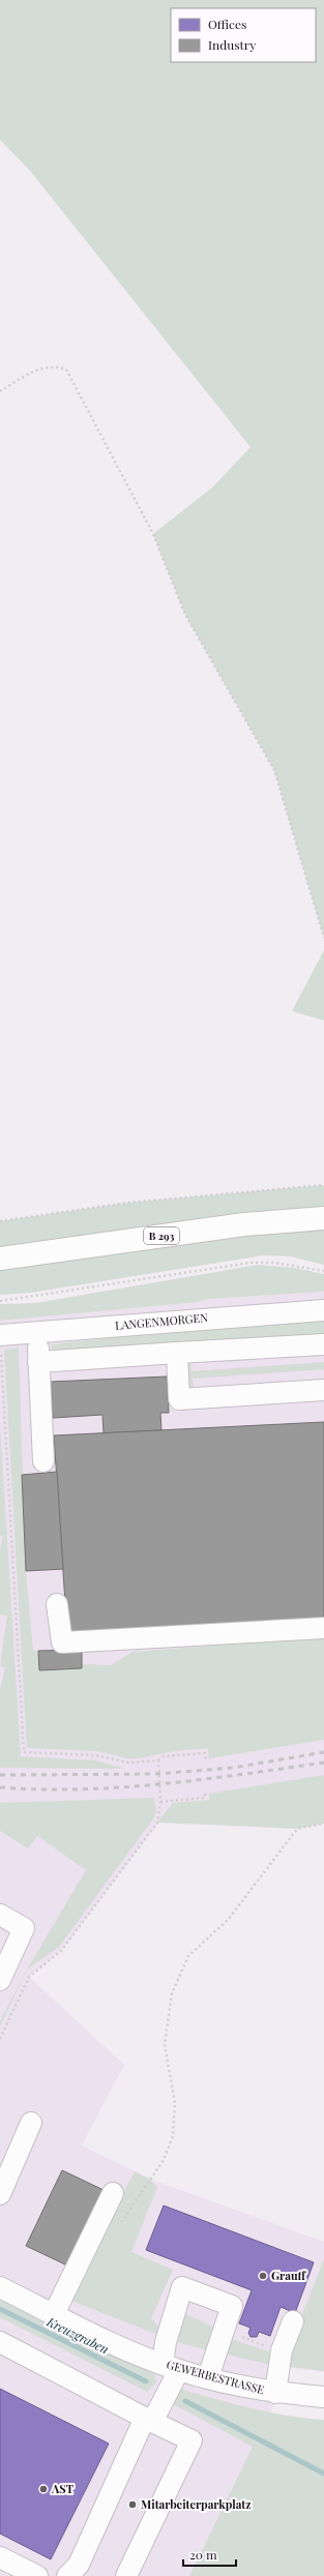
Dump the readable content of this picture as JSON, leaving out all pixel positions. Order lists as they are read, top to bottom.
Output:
{
  "streets": {
    "main road": ["B 293"],
    "street": ["LANGENMORGEN", "GEWERBESTRASSE"]
  },
  "water": ["Kreuzgraben"],
  "places": ["Grauff", "AST", "Mitarbeiterparkplatz"],
  "legend": ["Offices", "Industry"],
  "scale_bar": "20 m"
}
